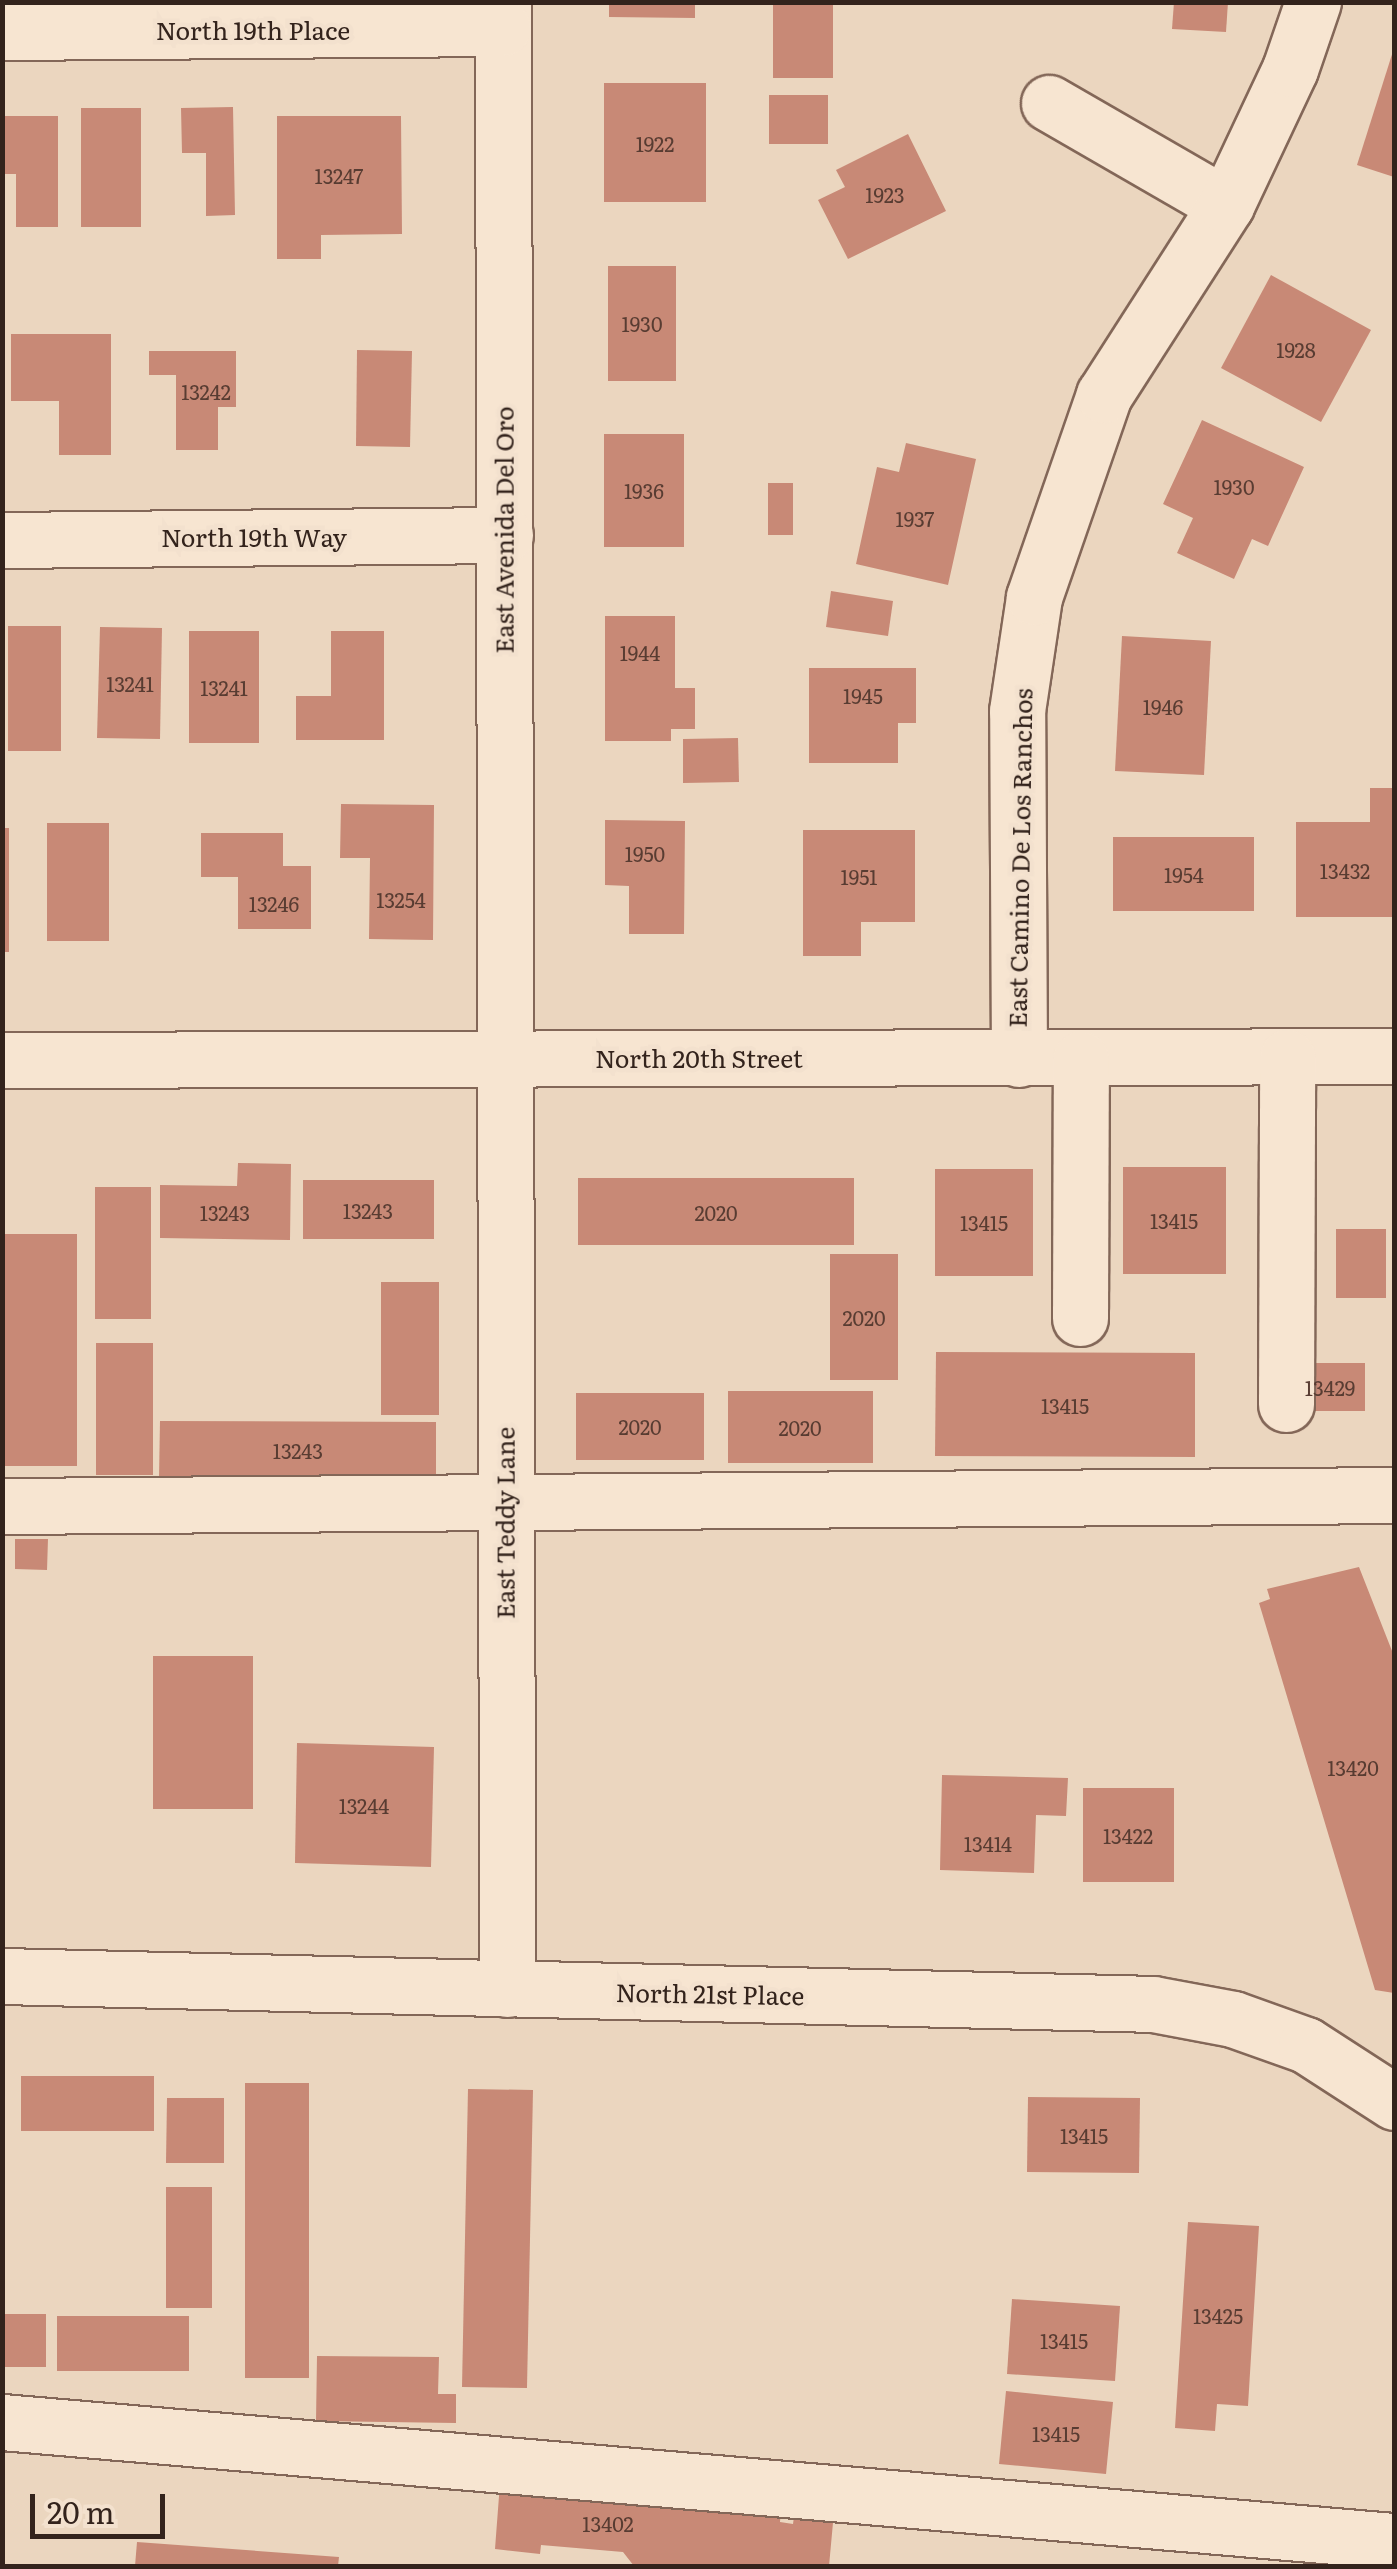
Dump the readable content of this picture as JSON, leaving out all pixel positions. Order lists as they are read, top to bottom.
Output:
{
  "streets": {
    "street": [
      "North 19th Place",
      "East Avenida Del Oro",
      "North 19th Way",
      "East Camino De Los Ranchos",
      "North 20th Street",
      "East Teddy Lane",
      "North 21st Place"
    ]
  },
  "crossings": [
    ["North 19th Place", "East Avenida Del Oro"],
    ["East Avenida Del Oro", "North 19th Way"],
    ["East Avenida Del Oro", "North 20th Street"],
    ["East Avenida Del Oro", "East Teddy Lane"],
    ["East Camino De Los Ranchos", "North 20th Street"],
    ["North 20th Street", "East Teddy Lane"],
    ["East Teddy Lane", "North 21st Place"]
  ],
  "house_numbers": [
    "1922",
    "13247",
    "1923",
    "1930",
    "1928",
    "13242",
    "1930",
    "1936",
    "1937",
    "1944",
    "13241",
    "13241",
    "1945",
    "1946",
    "1950",
    "13432",
    "1954",
    "1951",
    "13254",
    "13246",
    "13243",
    "13243",
    "2020",
    "13415",
    "13415",
    "2020",
    "13429",
    "13415",
    "2020",
    "2020",
    "13243",
    "13420",
    "13244",
    "13422",
    "13414",
    "13415",
    "13425",
    "13415",
    "13415",
    "13402"
  ],
  "scale_bar": "20 m"
}
